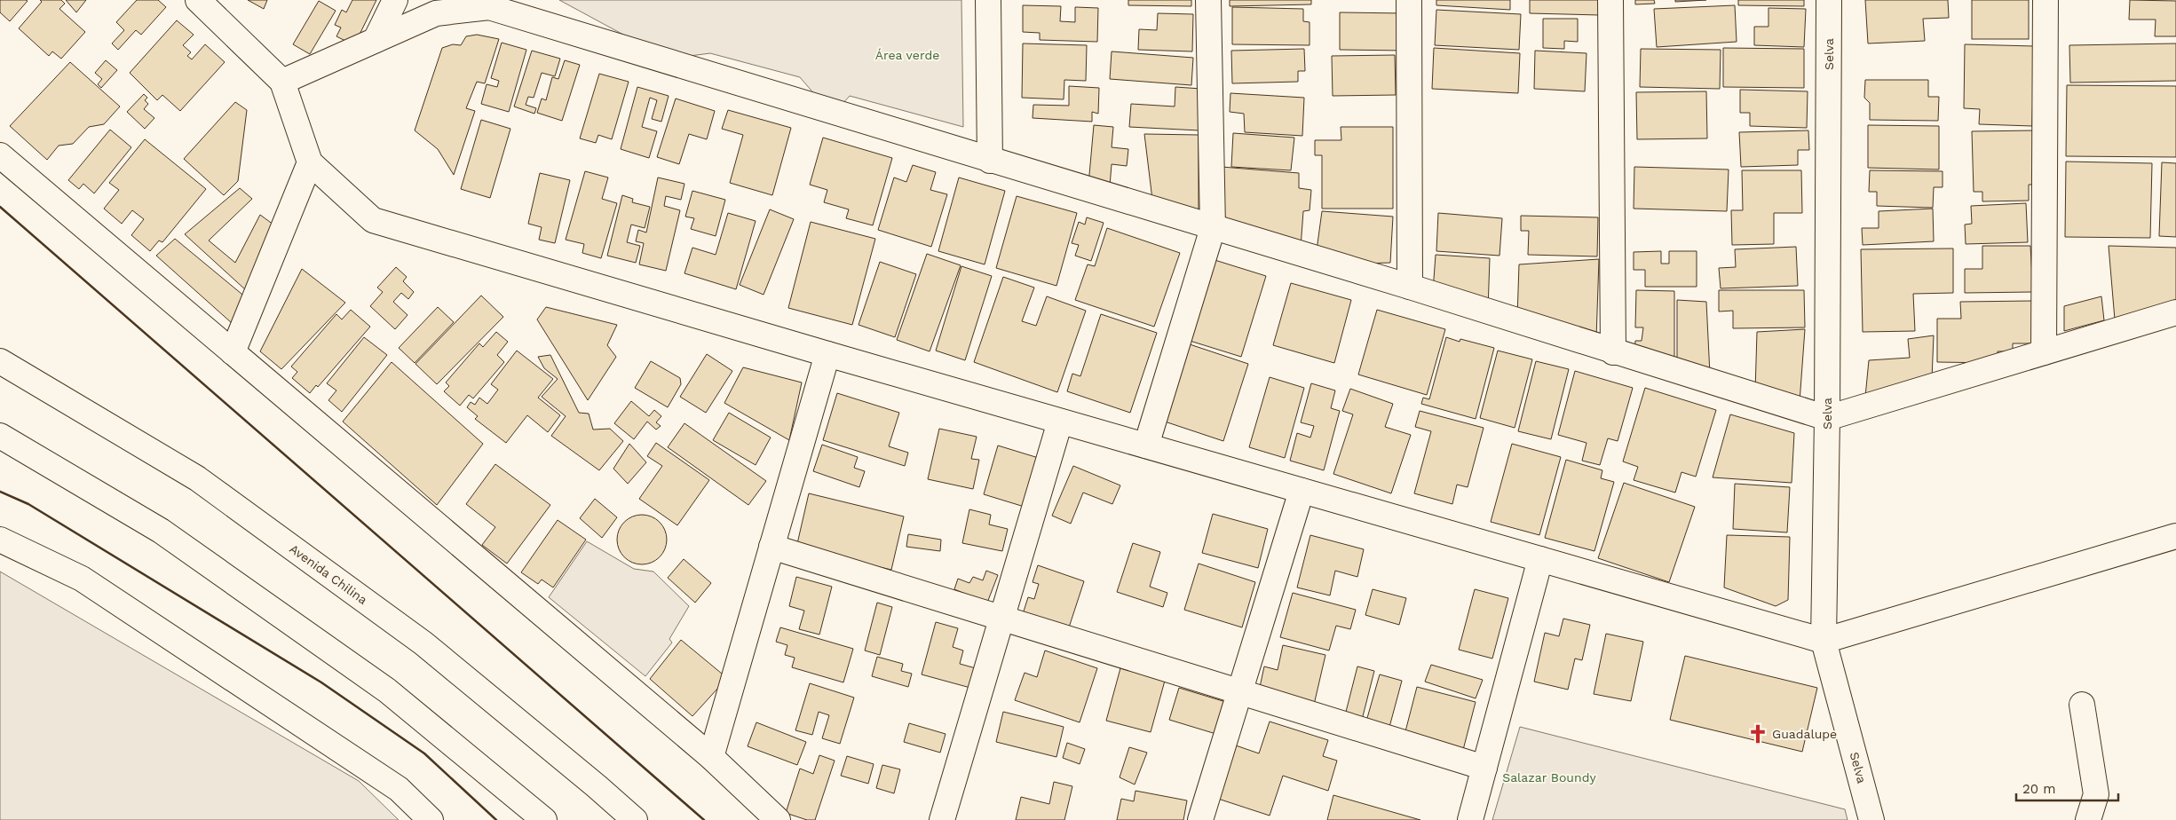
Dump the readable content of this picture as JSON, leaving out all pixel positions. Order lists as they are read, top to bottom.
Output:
{
  "streets": {
    "street": ["Selva", "Avenida Chilina"]
  },
  "parks": ["Área verde", "Salazar Boundy"],
  "places": {
    "church": ["Guadalupe"]
  },
  "scale_bar": "20 m"
}
